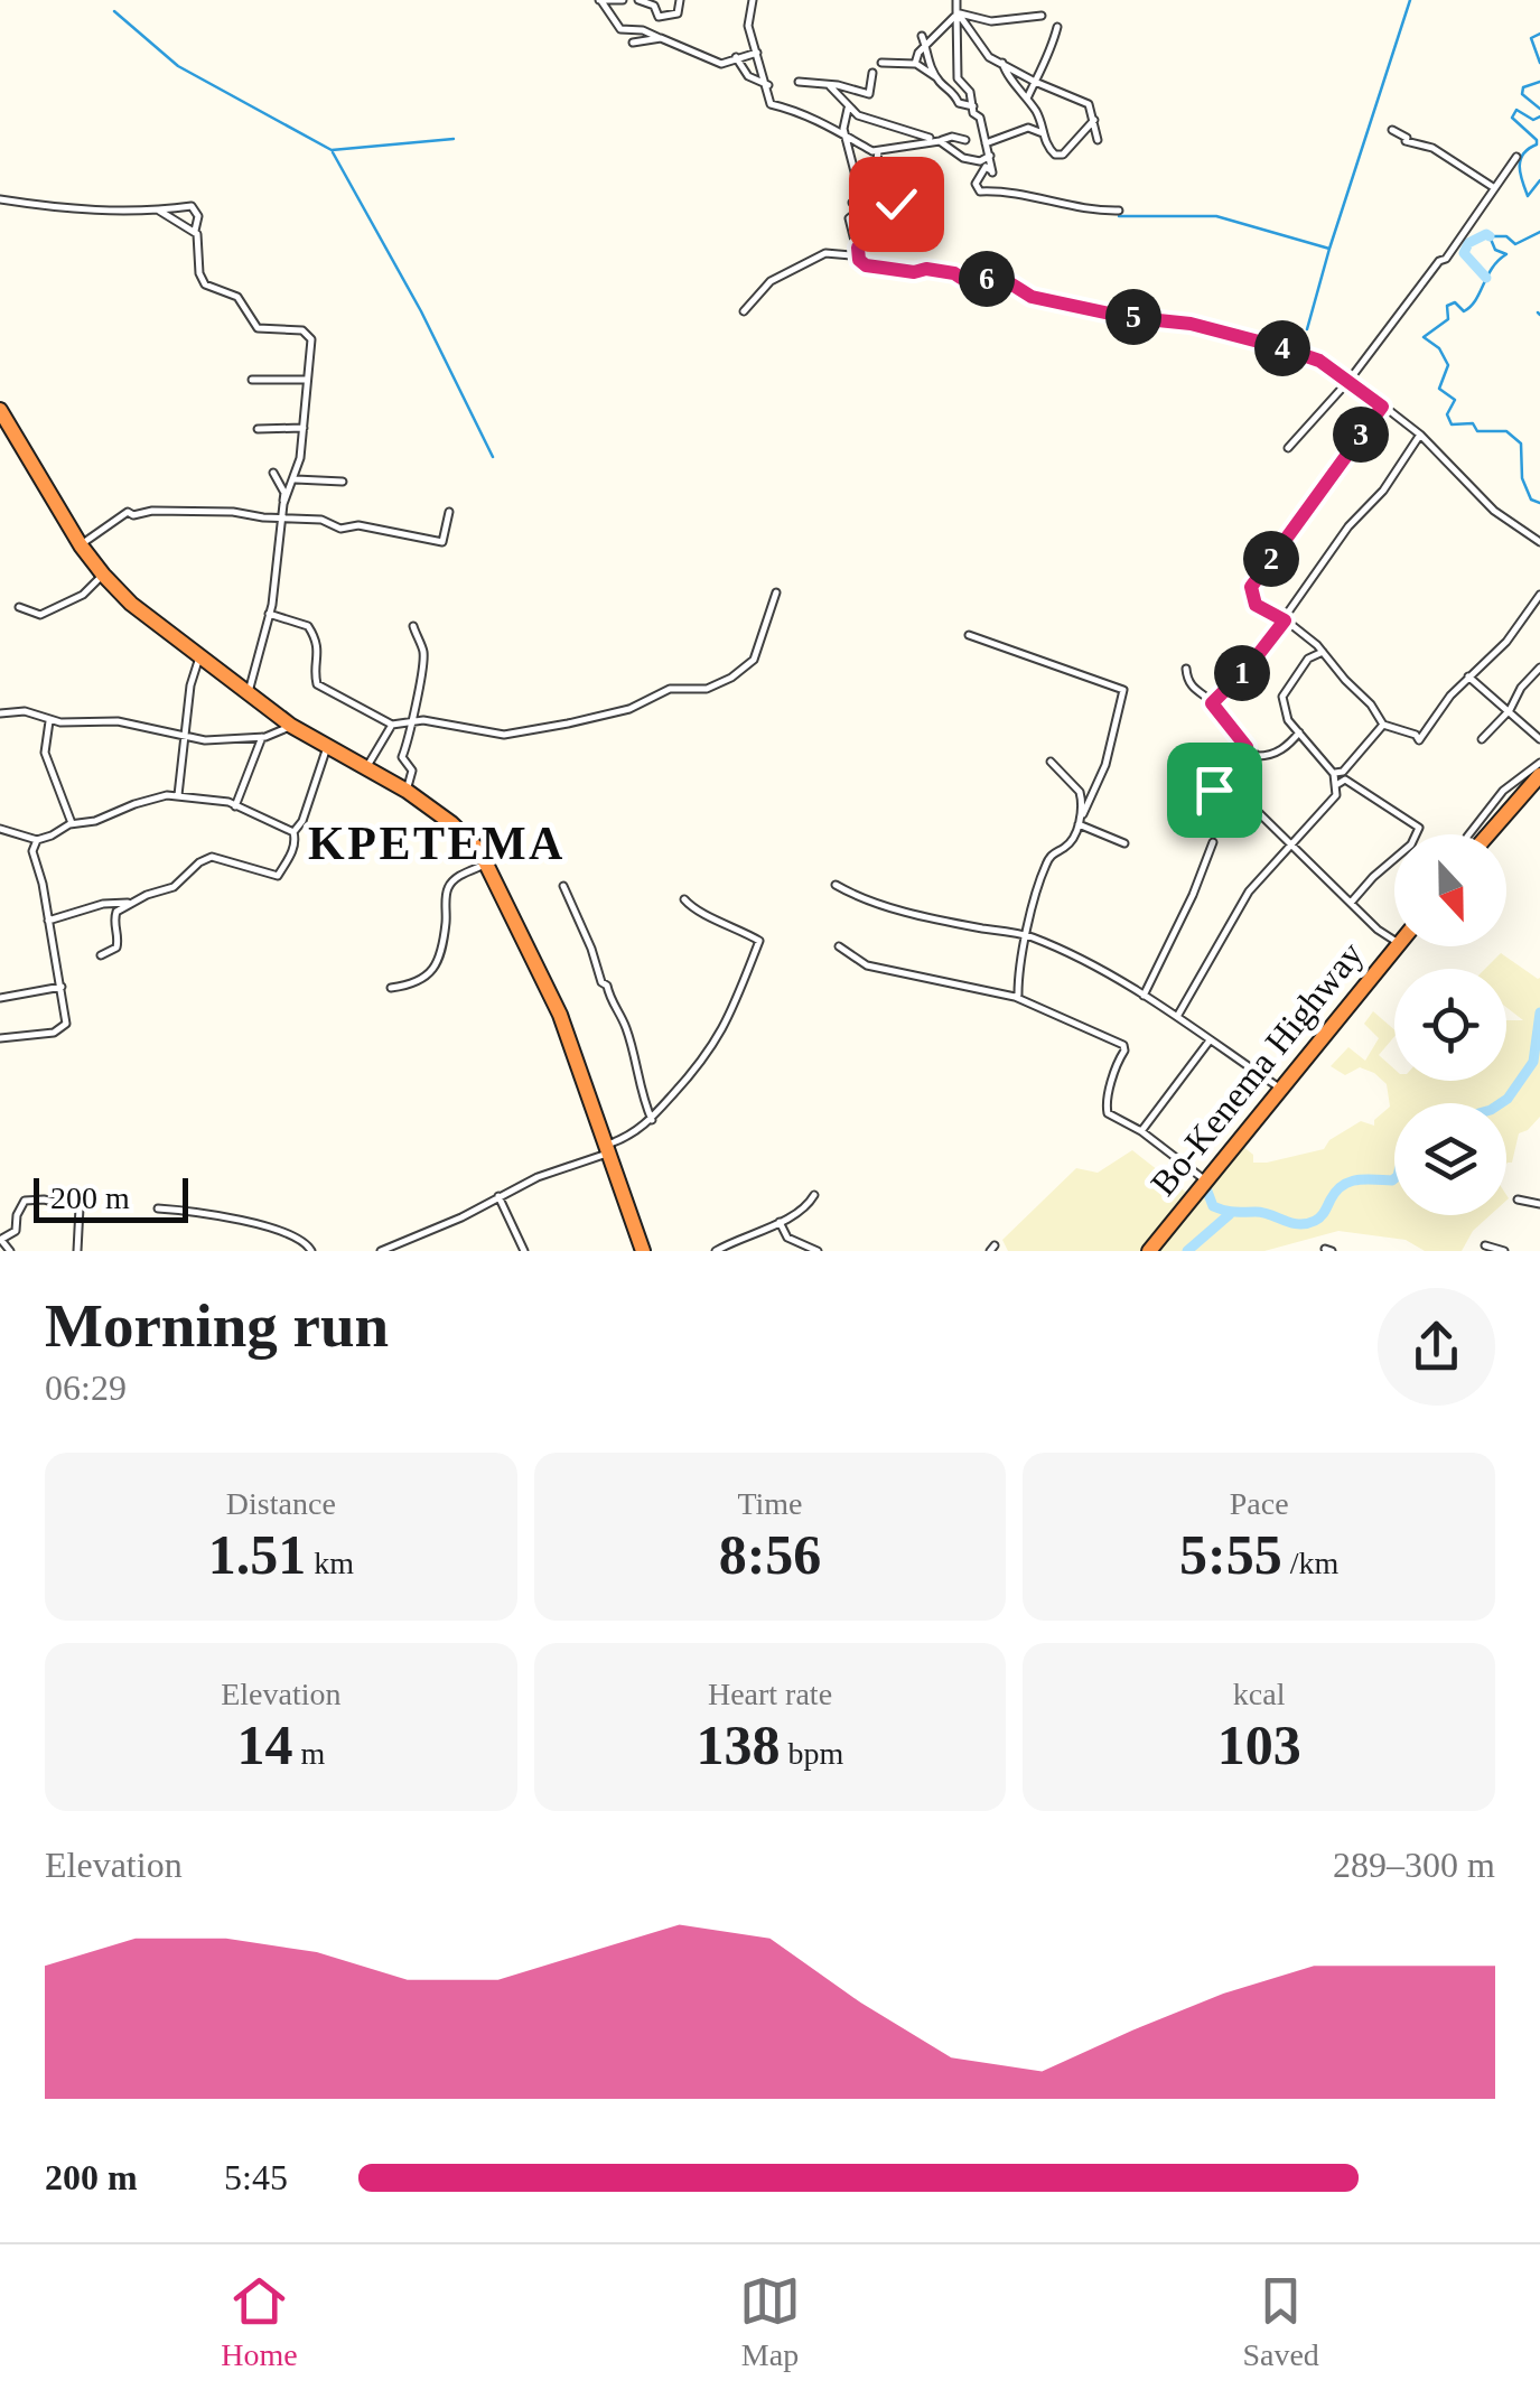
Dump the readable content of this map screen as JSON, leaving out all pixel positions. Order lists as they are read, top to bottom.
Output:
{
  "streets": {
    "highway": ["Bo-Kenema Highway"]
  },
  "districts": ["KPETEMA"],
  "scale_bar": "200 m",
  "north": "bottom",
  "page": {
    "pins": [
      "6",
      "5",
      "4",
      "3",
      "2",
      "1"
    ],
    "scale": "200 m",
    "heading": ["Morning run", "06:29"],
    "stats": [
      ["Distance", "1.51 km"],
      ["Time", "8:56"],
      ["Pace", "5:55 /km"],
      ["Elevation", "14 m"],
      ["Heart rate", "138 bpm"],
      ["kcal", "103"]
    ],
    "chart": ["Elevation", "289–300 m"],
    "list": [
      {
        "name": "200 m",
        "note": "5:45"
      }
    ],
    "tabs": ["Home", "Map", "Saved"]
  }
}
